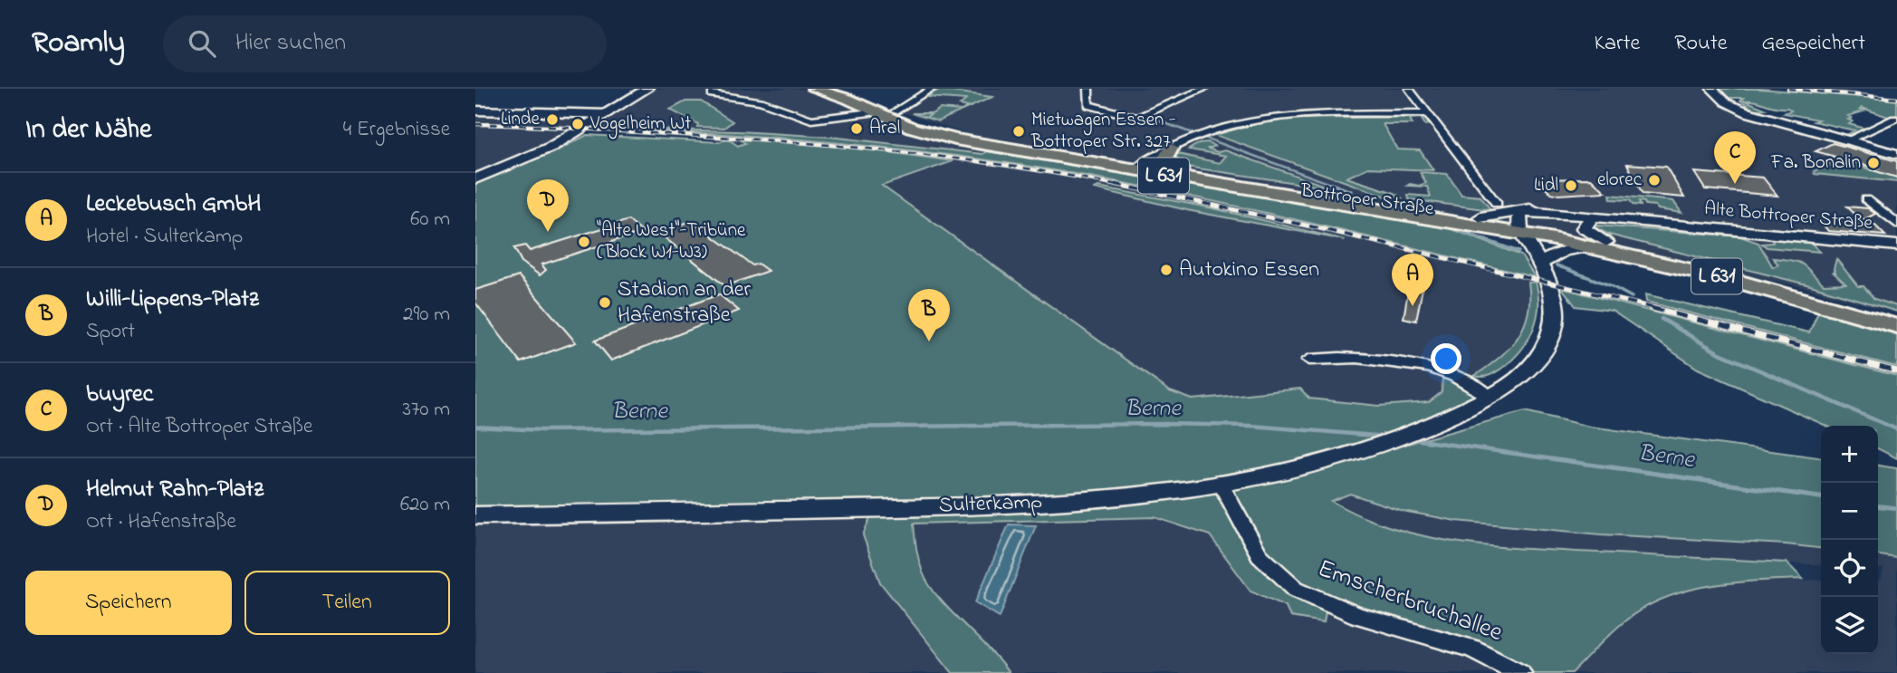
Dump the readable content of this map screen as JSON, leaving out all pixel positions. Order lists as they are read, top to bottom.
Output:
{
  "streets": {
    "main road": ["L 631", "Bottroper Straße"],
    "street": ["Alte Bottroper Straße", "Sulterkamp", "Emscherbruchallee"]
  },
  "crossings": [
    ["Bottroper Straße", "Alte Bottroper Straße"],
    ["Bottroper Straße", "Sulterkamp"],
    ["Alte Bottroper Straße", "Sulterkamp"],
    ["Sulterkamp", "Emscherbruchallee"]
  ],
  "water": ["Berne"],
  "places": [
    "Linde",
    "Vogelheim Wt",
    "Aral",
    "Mietwagen Essen - Bottroper Str. 327",
    "Fa. Bonalin",
    "elorec",
    "Lidl",
    "\"Alte West\"-Tribüne (Block W1-W3)",
    "Autokino Essen",
    "Stadion an der Hafenstraße"
  ],
  "page": {
    "header": "Roamly",
    "search": "Hier suchen",
    "nav": ["Karte", "Route", "Gespeichert"],
    "heading": ["In der Nähe", "4 Ergebnisse"],
    "pins": [
      "C",
      "D",
      "A",
      "B"
    ],
    "list": [
      {
        "mark": "A",
        "name": "Leckebusch GmbH",
        "note": "Hotel · Sulterkamp",
        "value": "60 m"
      },
      {
        "mark": "B",
        "name": "Willi-Lippens-Platz",
        "note": "Sport",
        "value": "290 m"
      },
      {
        "mark": "C",
        "name": "buyrec",
        "note": "Ort · Alte Bottroper Straße",
        "value": "370 m"
      },
      {
        "mark": "D",
        "name": "Helmut Rahn-Platz",
        "note": "Ort · Hafenstraße",
        "value": "620 m"
      }
    ],
    "map_buttons": ["+", "−"],
    "buttons": ["Speichern", "Teilen"]
  }
}
